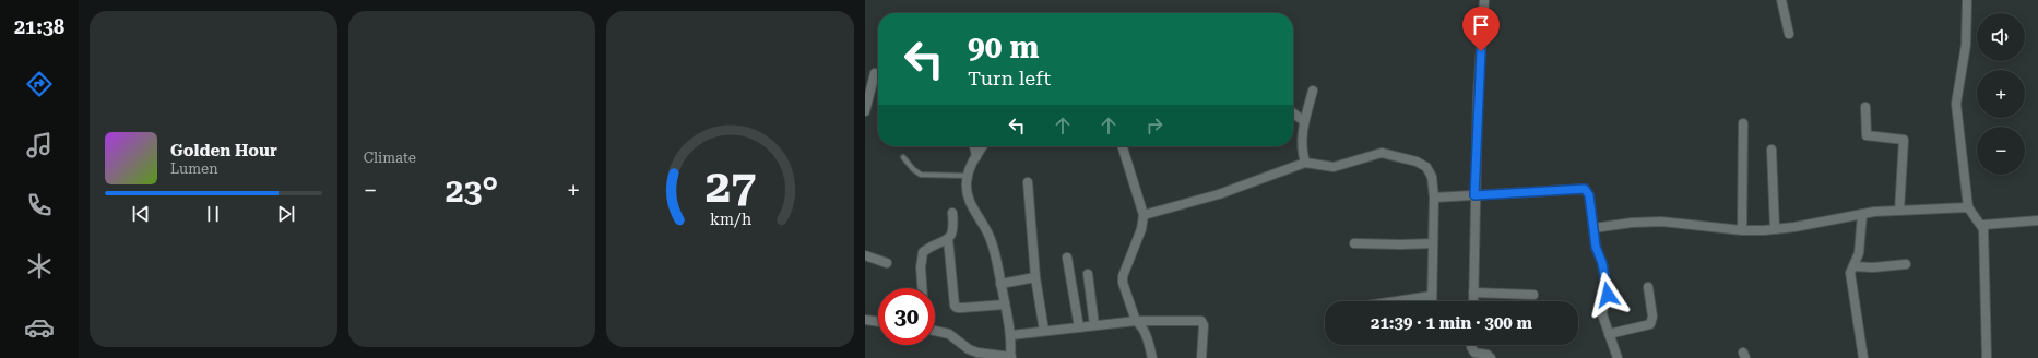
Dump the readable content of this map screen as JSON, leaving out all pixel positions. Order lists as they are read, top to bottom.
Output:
{
  "page": {
    "tabs": "21:38",
    "tile": "Climate",
    "map_buttons": ["+", "−"],
    "turn": ["90 m", "Turn left"],
    "song": ["Golden Hour", "Lumen"],
    "heat": ["−", "23°", "+"],
    "limit": "30",
    "trip": "21:39 · 1 min · 300 m",
    "gauge": ["27", "km/h"]
  }
}
